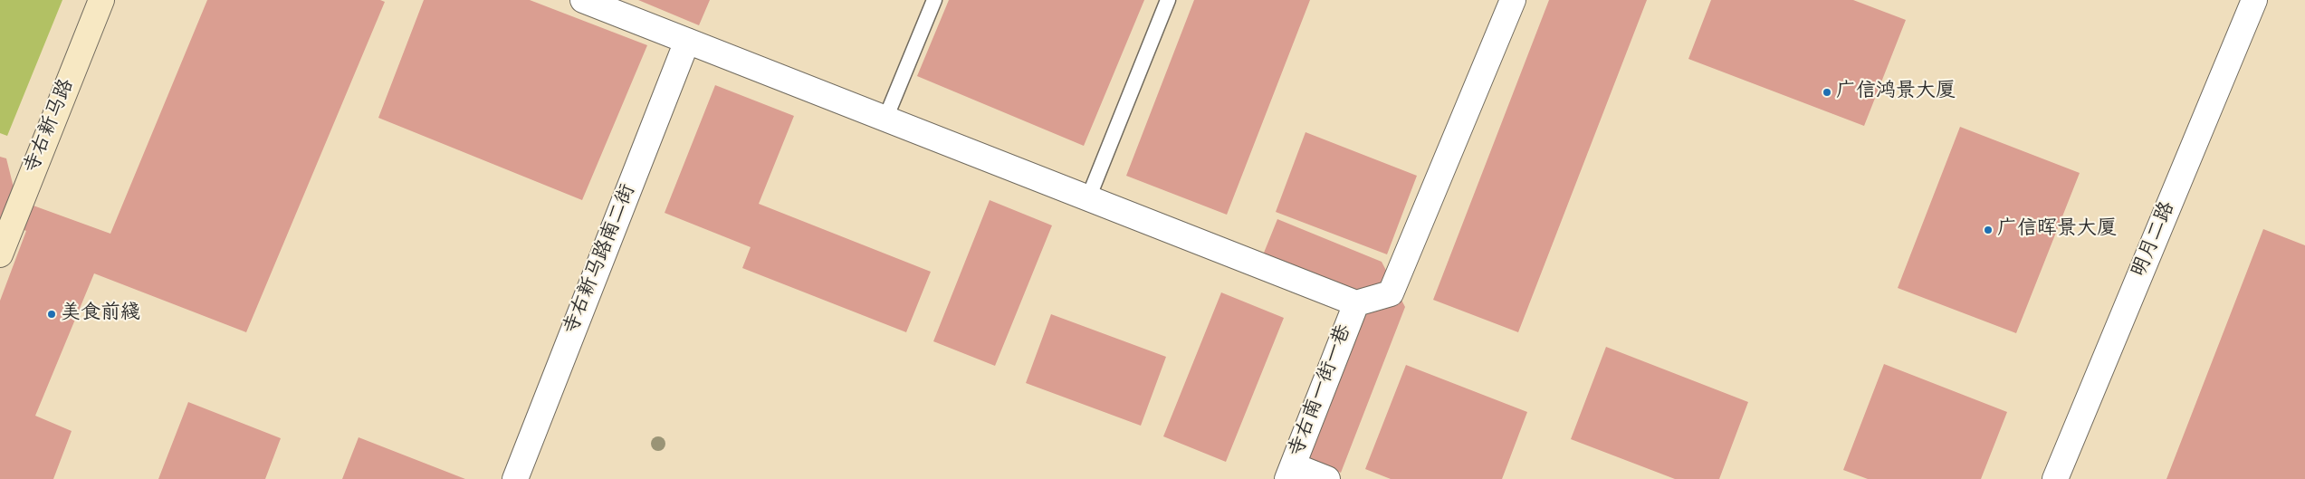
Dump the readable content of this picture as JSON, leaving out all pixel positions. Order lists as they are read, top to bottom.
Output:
{
  "streets": {
    "main road": ["寺右新马路"],
    "street": ["明月二路", "寺右新马路南二街", "寺右南一街一巷"]
  },
  "places": ["广信鸿景大厦", "广信晖景大厦", "美食前綫"]
}
